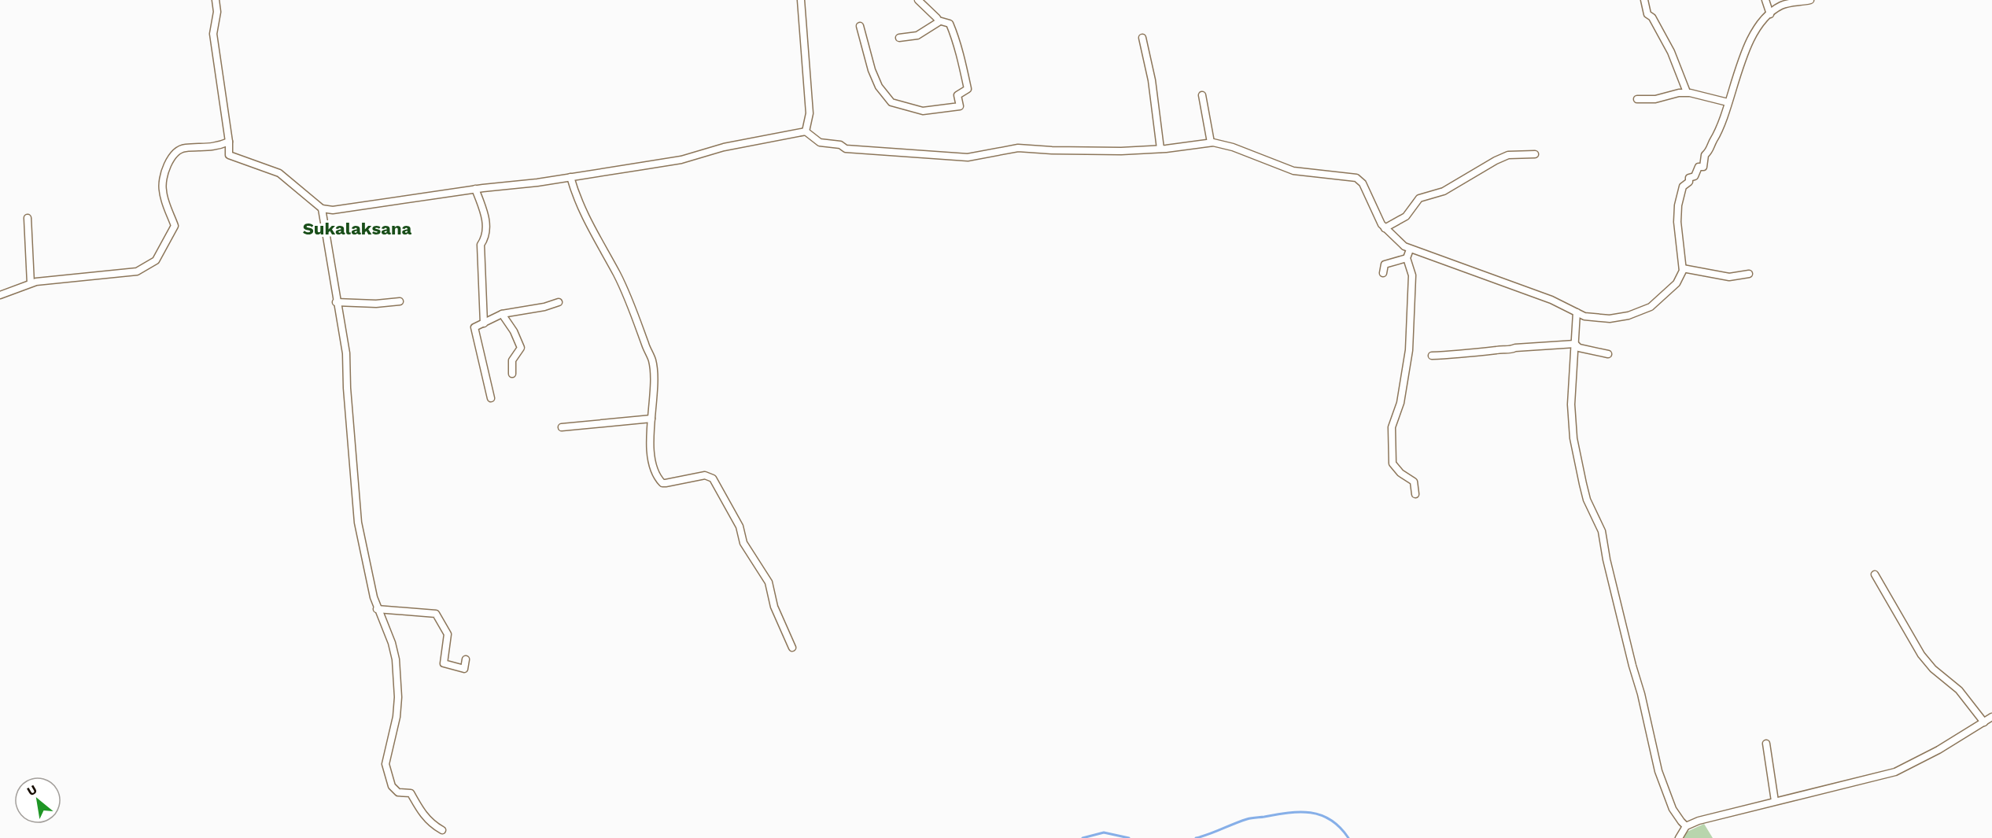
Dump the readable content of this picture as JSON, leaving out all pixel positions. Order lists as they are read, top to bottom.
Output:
{
  "districts": ["Sukalaksana"],
  "north": "top left"
}
